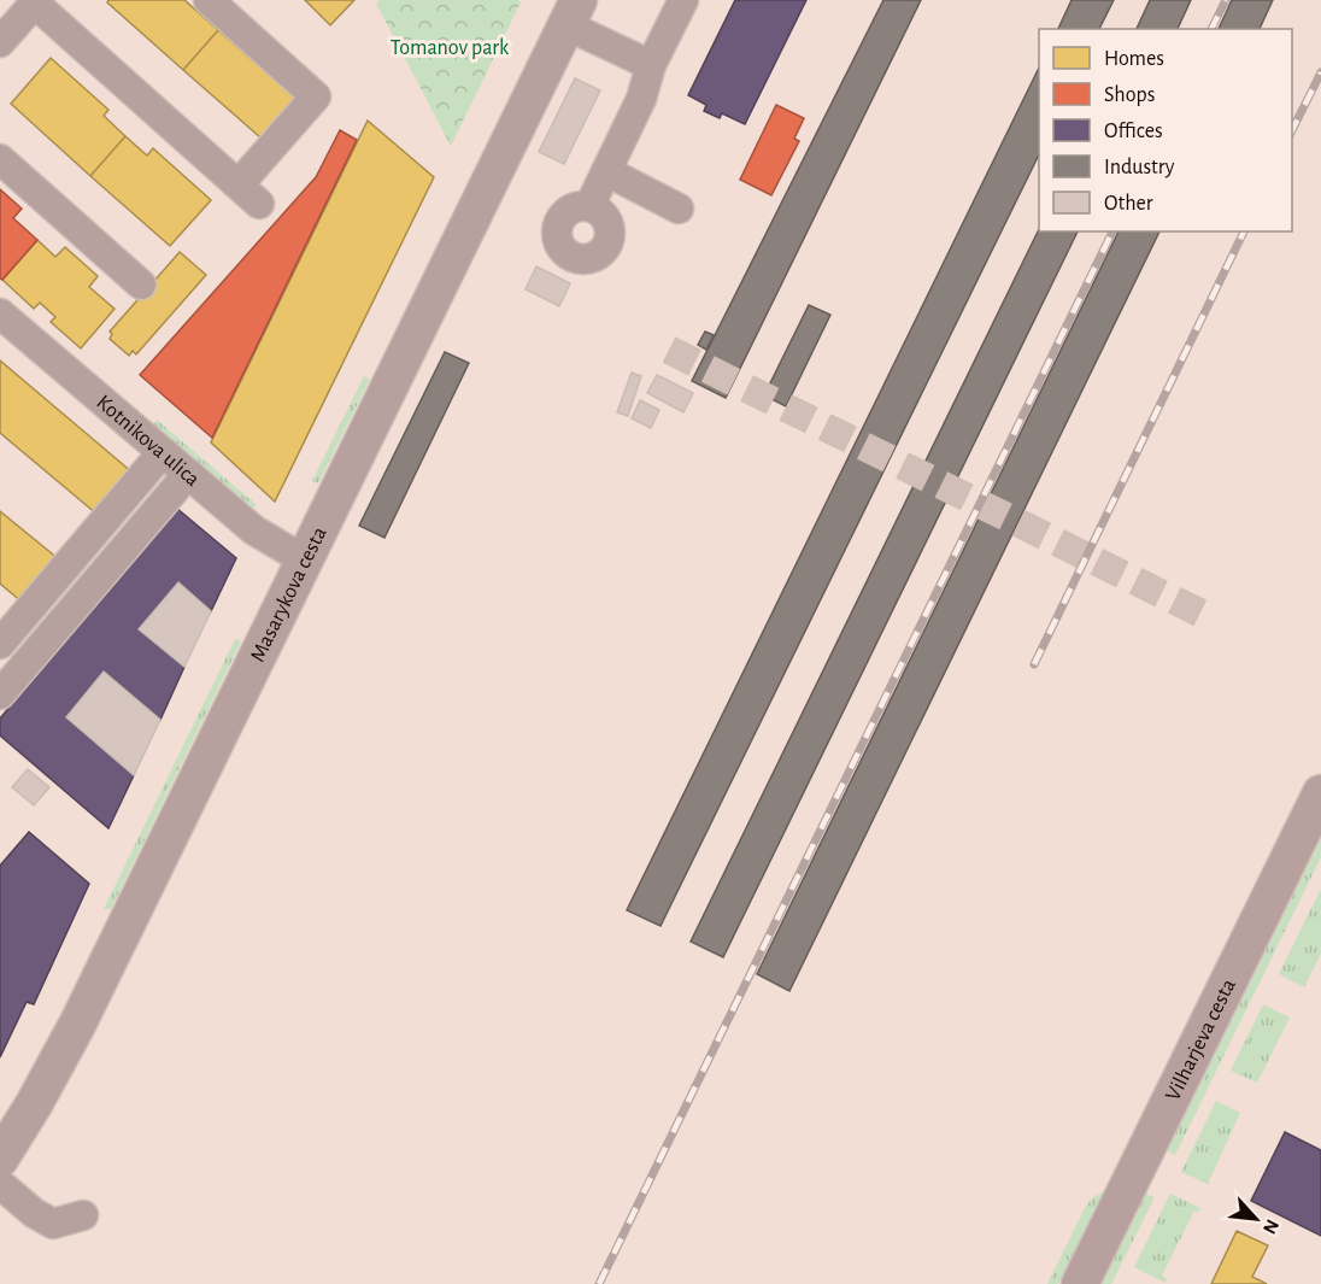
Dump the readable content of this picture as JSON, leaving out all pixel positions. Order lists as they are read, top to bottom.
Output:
{
  "streets": {
    "main road": ["Masarykova cesta", "Vilharjeva cesta"],
    "street": ["Kotnikova ulica"]
  },
  "crossings": [
    ["Kotnikova ulica", "Masarykova cesta"]
  ],
  "parks": ["Tomanov park"],
  "legend": [
    "Homes",
    "Shops",
    "Offices",
    "Industry",
    "Other"
  ],
  "north": "bottom right"
}
